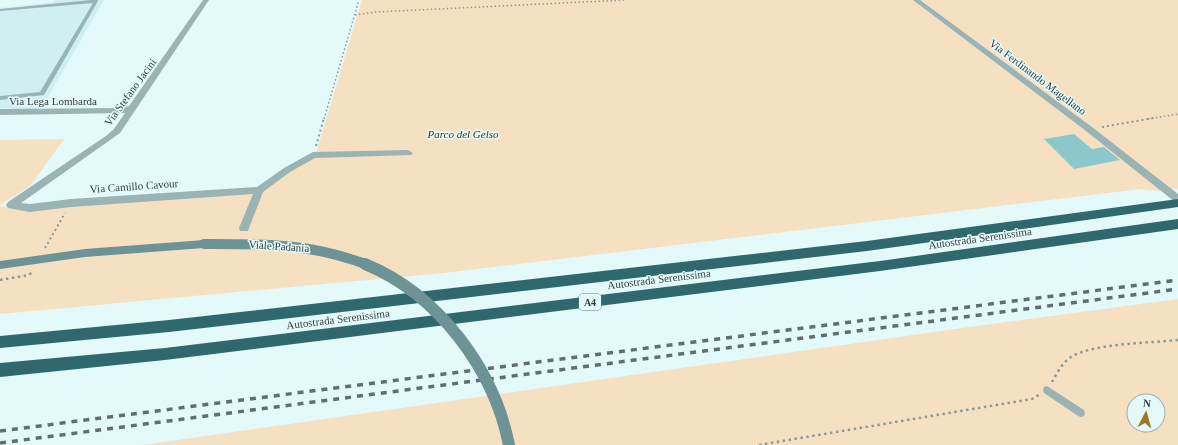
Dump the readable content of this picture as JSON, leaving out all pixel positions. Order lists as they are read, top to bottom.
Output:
{
  "streets": {
    "highway": ["Autostrada Serenissima", "A4"],
    "street": [
      "Via Ferdinando Magellano",
      "Via Stefano Jacini",
      "Via Lega Lombarda",
      "Via Camillo Cavour",
      "Viale Padania"
    ]
  },
  "crossings": [
    ["Via Stefano Jacini", "Via Lega Lombarda"],
    ["Via Stefano Jacini", "Via Camillo Cavour"]
  ],
  "parks": ["Parco del Gelso"],
  "north": "top"
}
